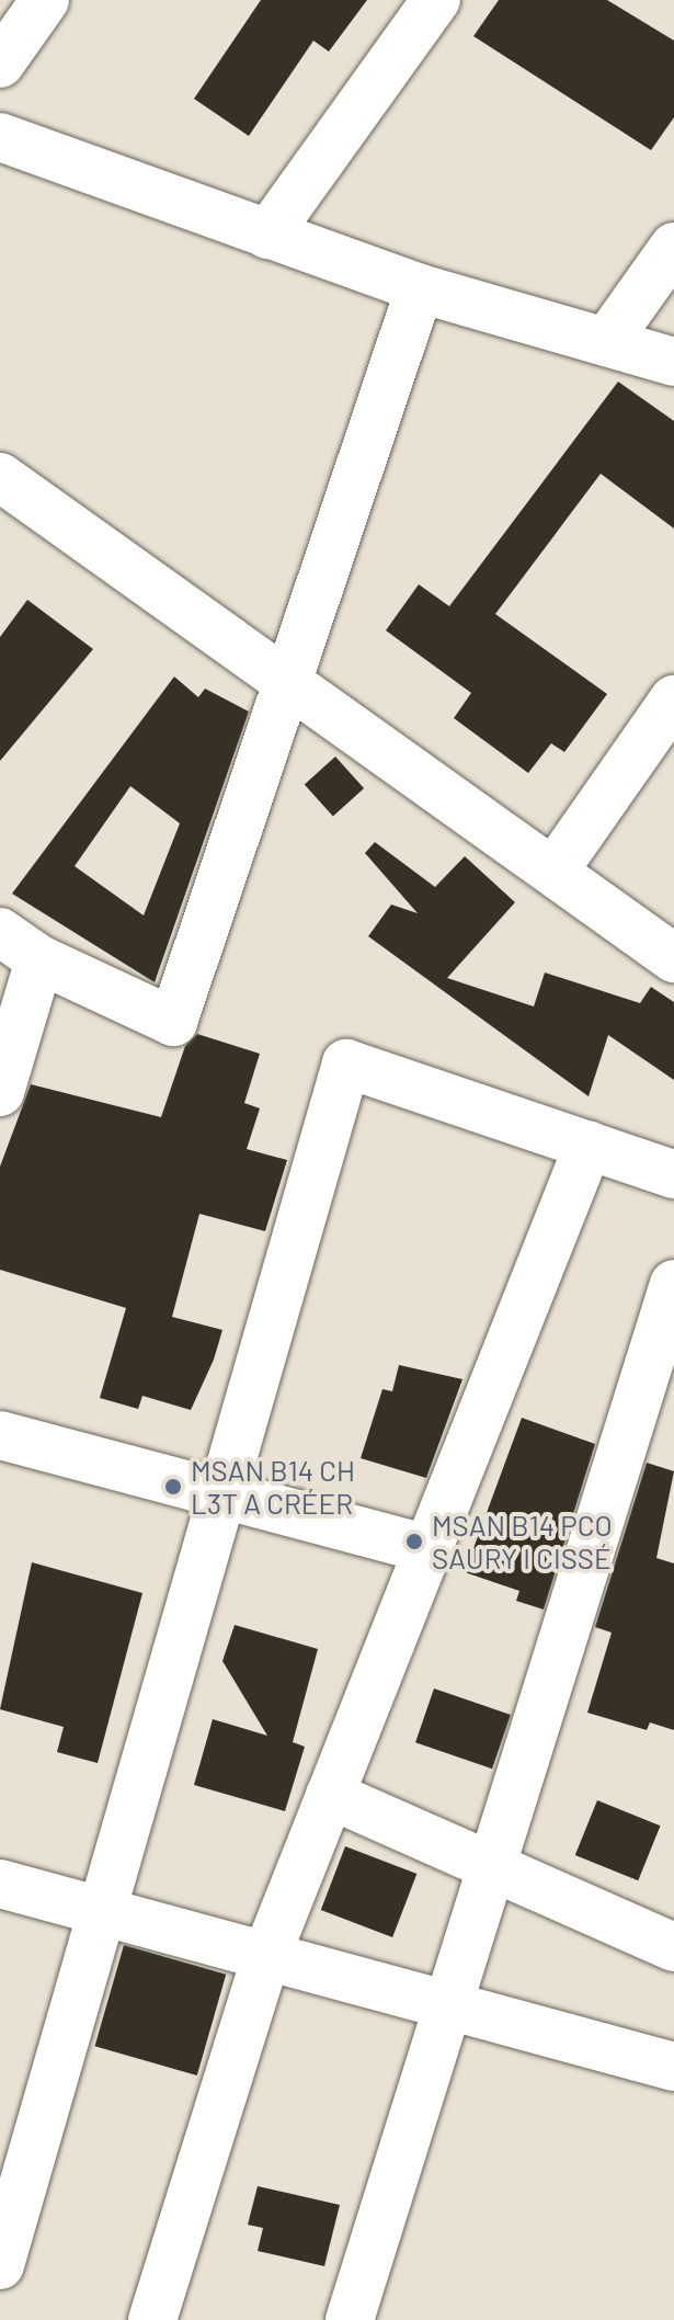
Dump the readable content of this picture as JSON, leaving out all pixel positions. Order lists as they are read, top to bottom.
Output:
{
  "places": ["MSAN B14 CH L3T A CRÉER", "MSAN B14 PCO SAURY I CISSÉ"]
}
